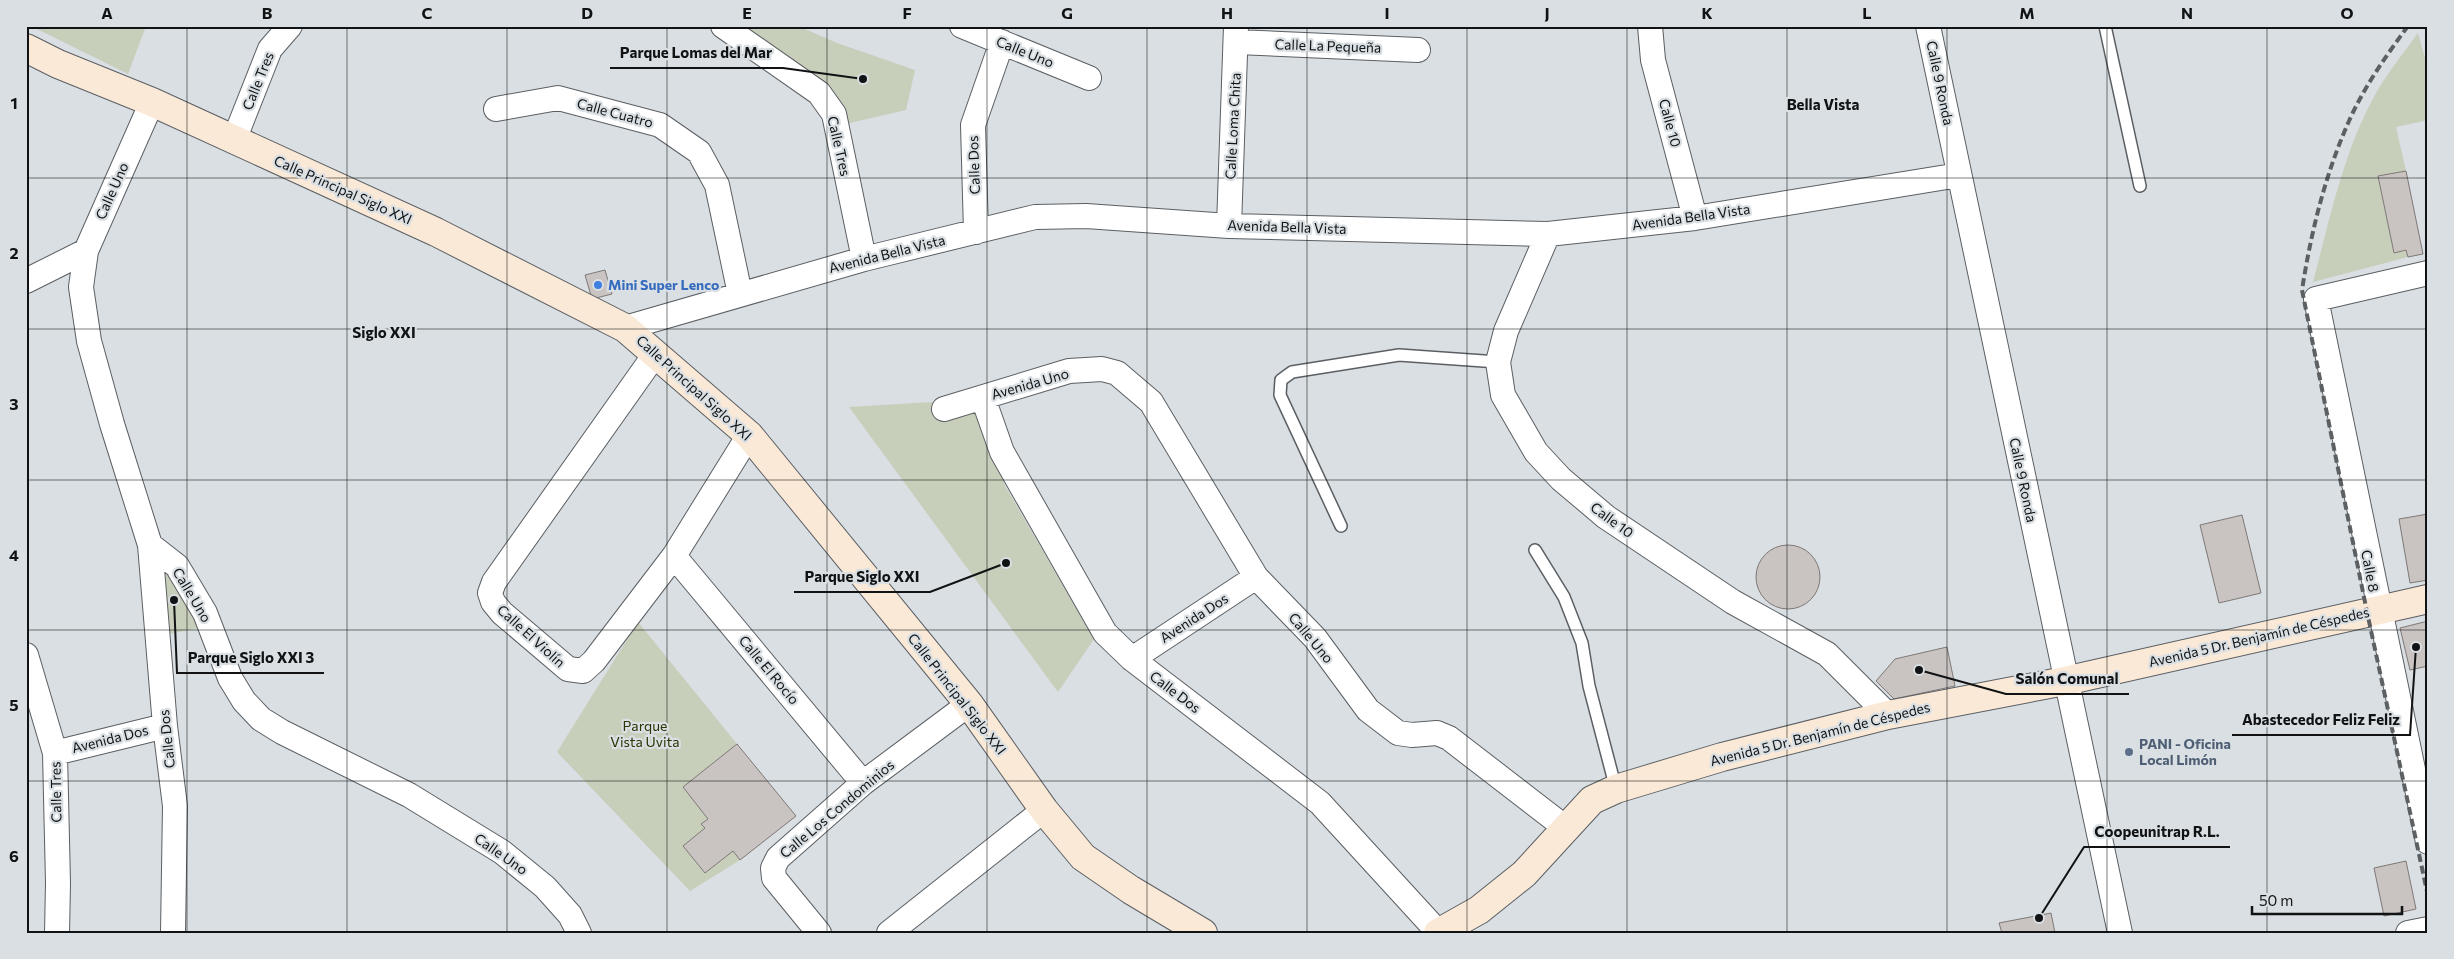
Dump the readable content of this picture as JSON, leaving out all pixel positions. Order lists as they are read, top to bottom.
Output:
{
  "streets": {
    "street": [
      "Calle La Pequeña",
      "Calle Uno",
      "Calle Tres",
      "Calle 9 Ronda",
      "Calle Cuatro",
      "Calle 10",
      "Calle Loma Chita",
      "Calle Dos",
      "Calle Principal Siglo XXI",
      "Avenida Bella Vista",
      "Avenida Uno",
      "Calle 8",
      "Avenida Dos",
      "Calle El Violín",
      "Avenida 5 Dr. Benjamín de Céspedes",
      "Calle El Rocío",
      "Calle Los Condominios"
    ]
  },
  "crossings": [
    ["Calle La Pequeña", "Calle Loma Chita"],
    ["Calle Uno", "Calle Dos"],
    ["Calle Uno", "Calle Principal Siglo XXI"],
    ["Calle Uno", "Avenida Uno"],
    ["Calle Uno", "Avenida Dos"],
    ["Calle Uno", "Avenida 5 Dr. Benjamín de Céspedes"],
    ["Calle Tres", "Calle Principal Siglo XXI"],
    ["Calle Tres", "Avenida Bella Vista"],
    ["Calle Tres", "Avenida Dos"],
    ["Calle 9 Ronda", "Avenida Bella Vista"],
    ["Calle 9 Ronda", "Avenida 5 Dr. Benjamín de Céspedes"],
    ["Calle Cuatro", "Avenida Bella Vista"],
    ["Calle 10", "Avenida Bella Vista"],
    ["Calle 10", "Avenida 5 Dr. Benjamín de Céspedes"],
    ["Calle Loma Chita", "Avenida Bella Vista"],
    ["Calle Dos", "Avenida Bella Vista"],
    ["Calle Dos", "Avenida Uno"],
    ["Calle Dos", "Avenida Dos"],
    ["Calle Dos", "Avenida 5 Dr. Benjamín de Céspedes"],
    ["Calle Principal Siglo XXI", "Avenida Bella Vista"],
    ["Calle Principal Siglo XXI", "Calle El Violín"],
    ["Calle Principal Siglo XXI", "Calle Los Condominios"],
    ["Calle 8", "Avenida 5 Dr. Benjamín de Céspedes"],
    ["Calle El Violín", "Calle El Rocío"],
    ["Calle El Rocío", "Calle Los Condominios"]
  ],
  "districts": ["Bella Vista", "Siglo XXI"],
  "parks": ["Parque Vista Uvita"],
  "places": [
    "Parque Lomas del Mar",
    "Mini Super Lenco",
    "Parque Siglo XXI",
    "Parque Siglo XXI 3",
    "Abastecedor Feliz Feliz",
    "Salón Comunal",
    "PANI - Oficina Local Limón",
    "Coopeunitrap R.L."
  ],
  "scale_bar": "50 m",
  "grid": {
    "columns": [
      "A",
      "B",
      "C",
      "D",
      "E",
      "F",
      "G",
      "H",
      "I",
      "J",
      "K",
      "L",
      "M",
      "N",
      "O"
    ],
    "rows": [
      "1",
      "2",
      "3",
      "4",
      "5",
      "6"
    ]
  }
}
